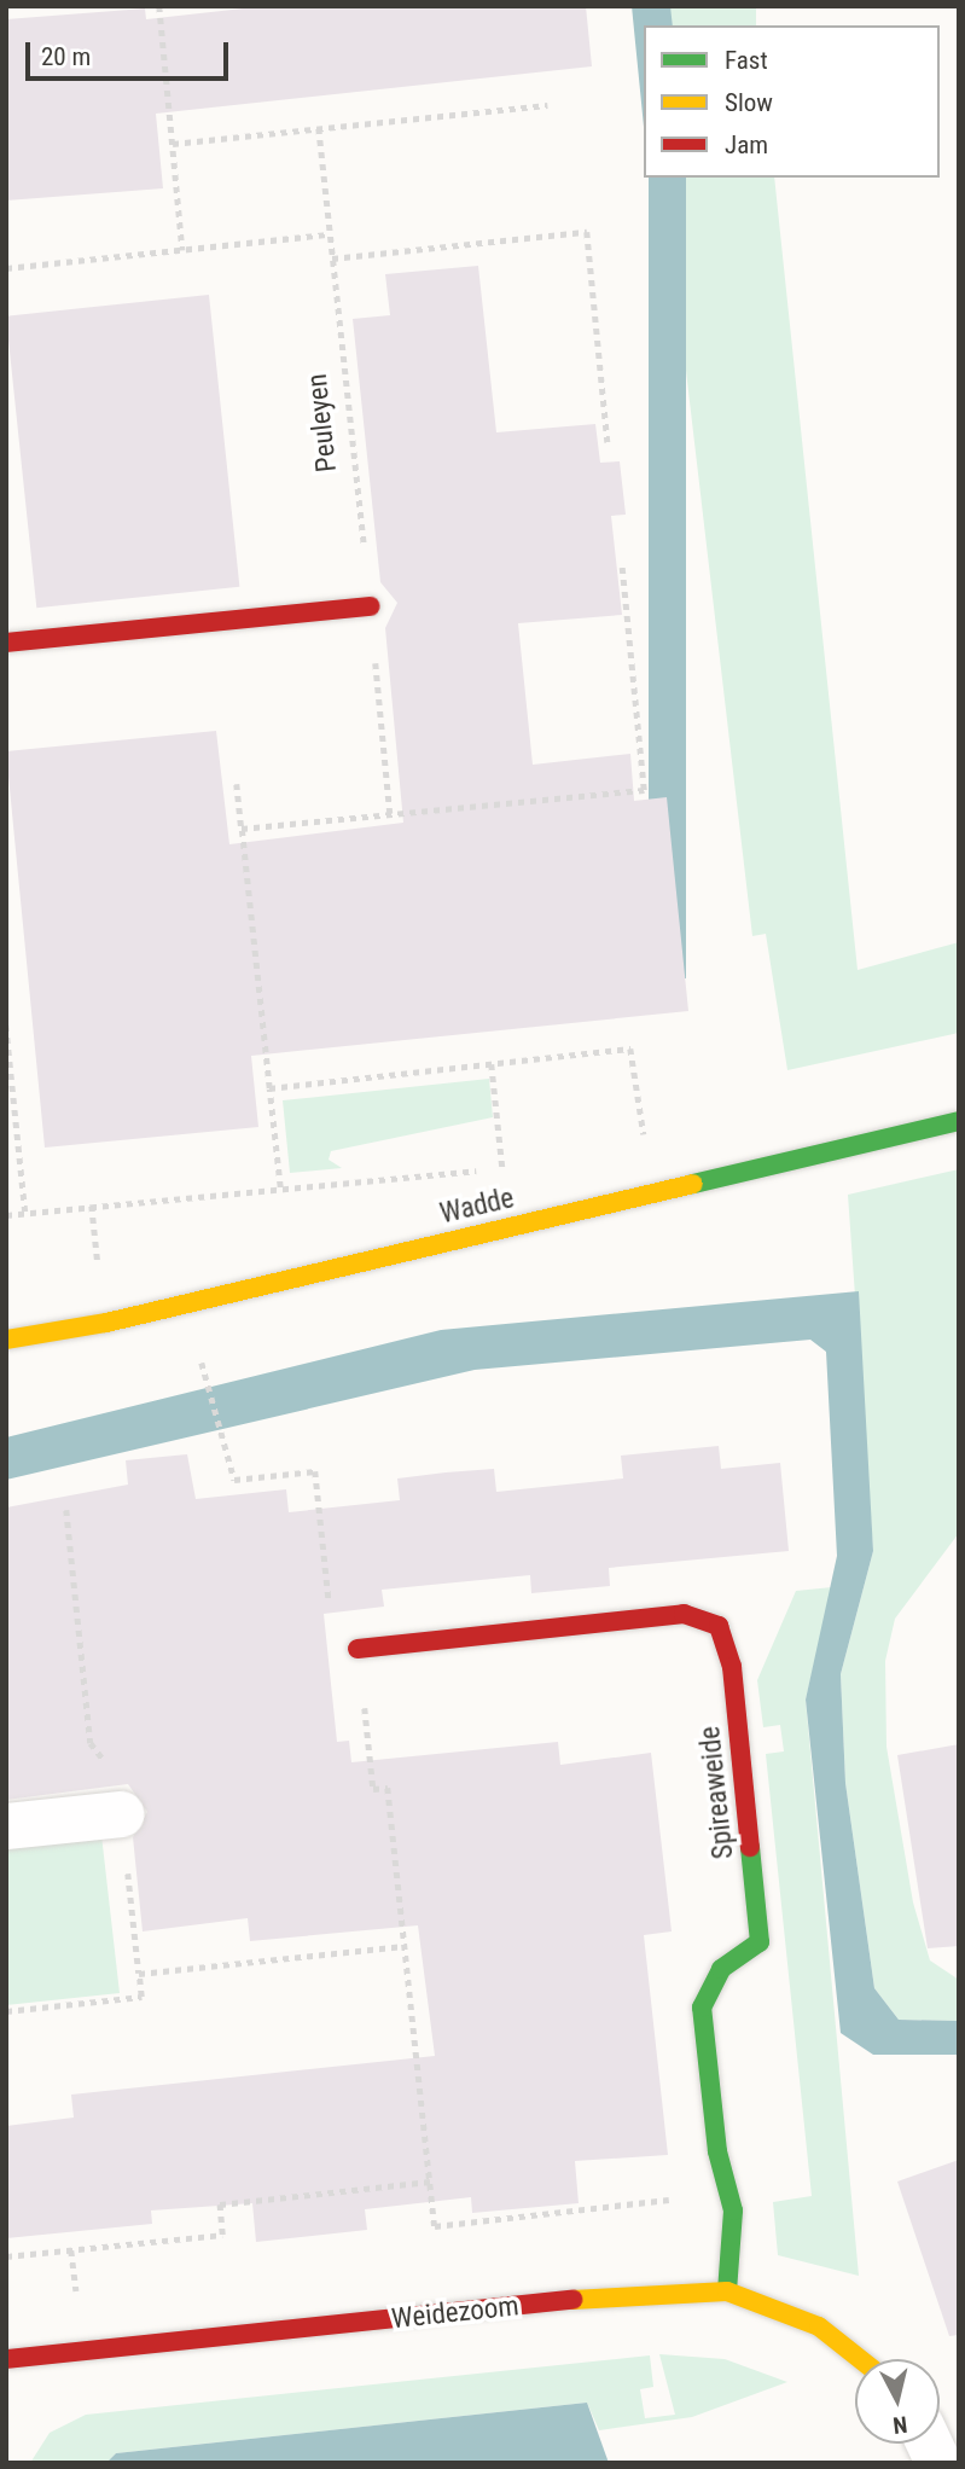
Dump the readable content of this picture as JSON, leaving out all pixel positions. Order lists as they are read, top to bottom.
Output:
{
  "streets": {
    "street": ["Wadde", "Spireaweide", "Weidezoom"],
    "path": ["Peuleyen"]
  },
  "crossings": [
    ["Spireaweide", "Weidezoom"]
  ],
  "legend": ["Fast", "Slow", "Jam"],
  "scale_bar": "20 m",
  "north": "bottom"
}
